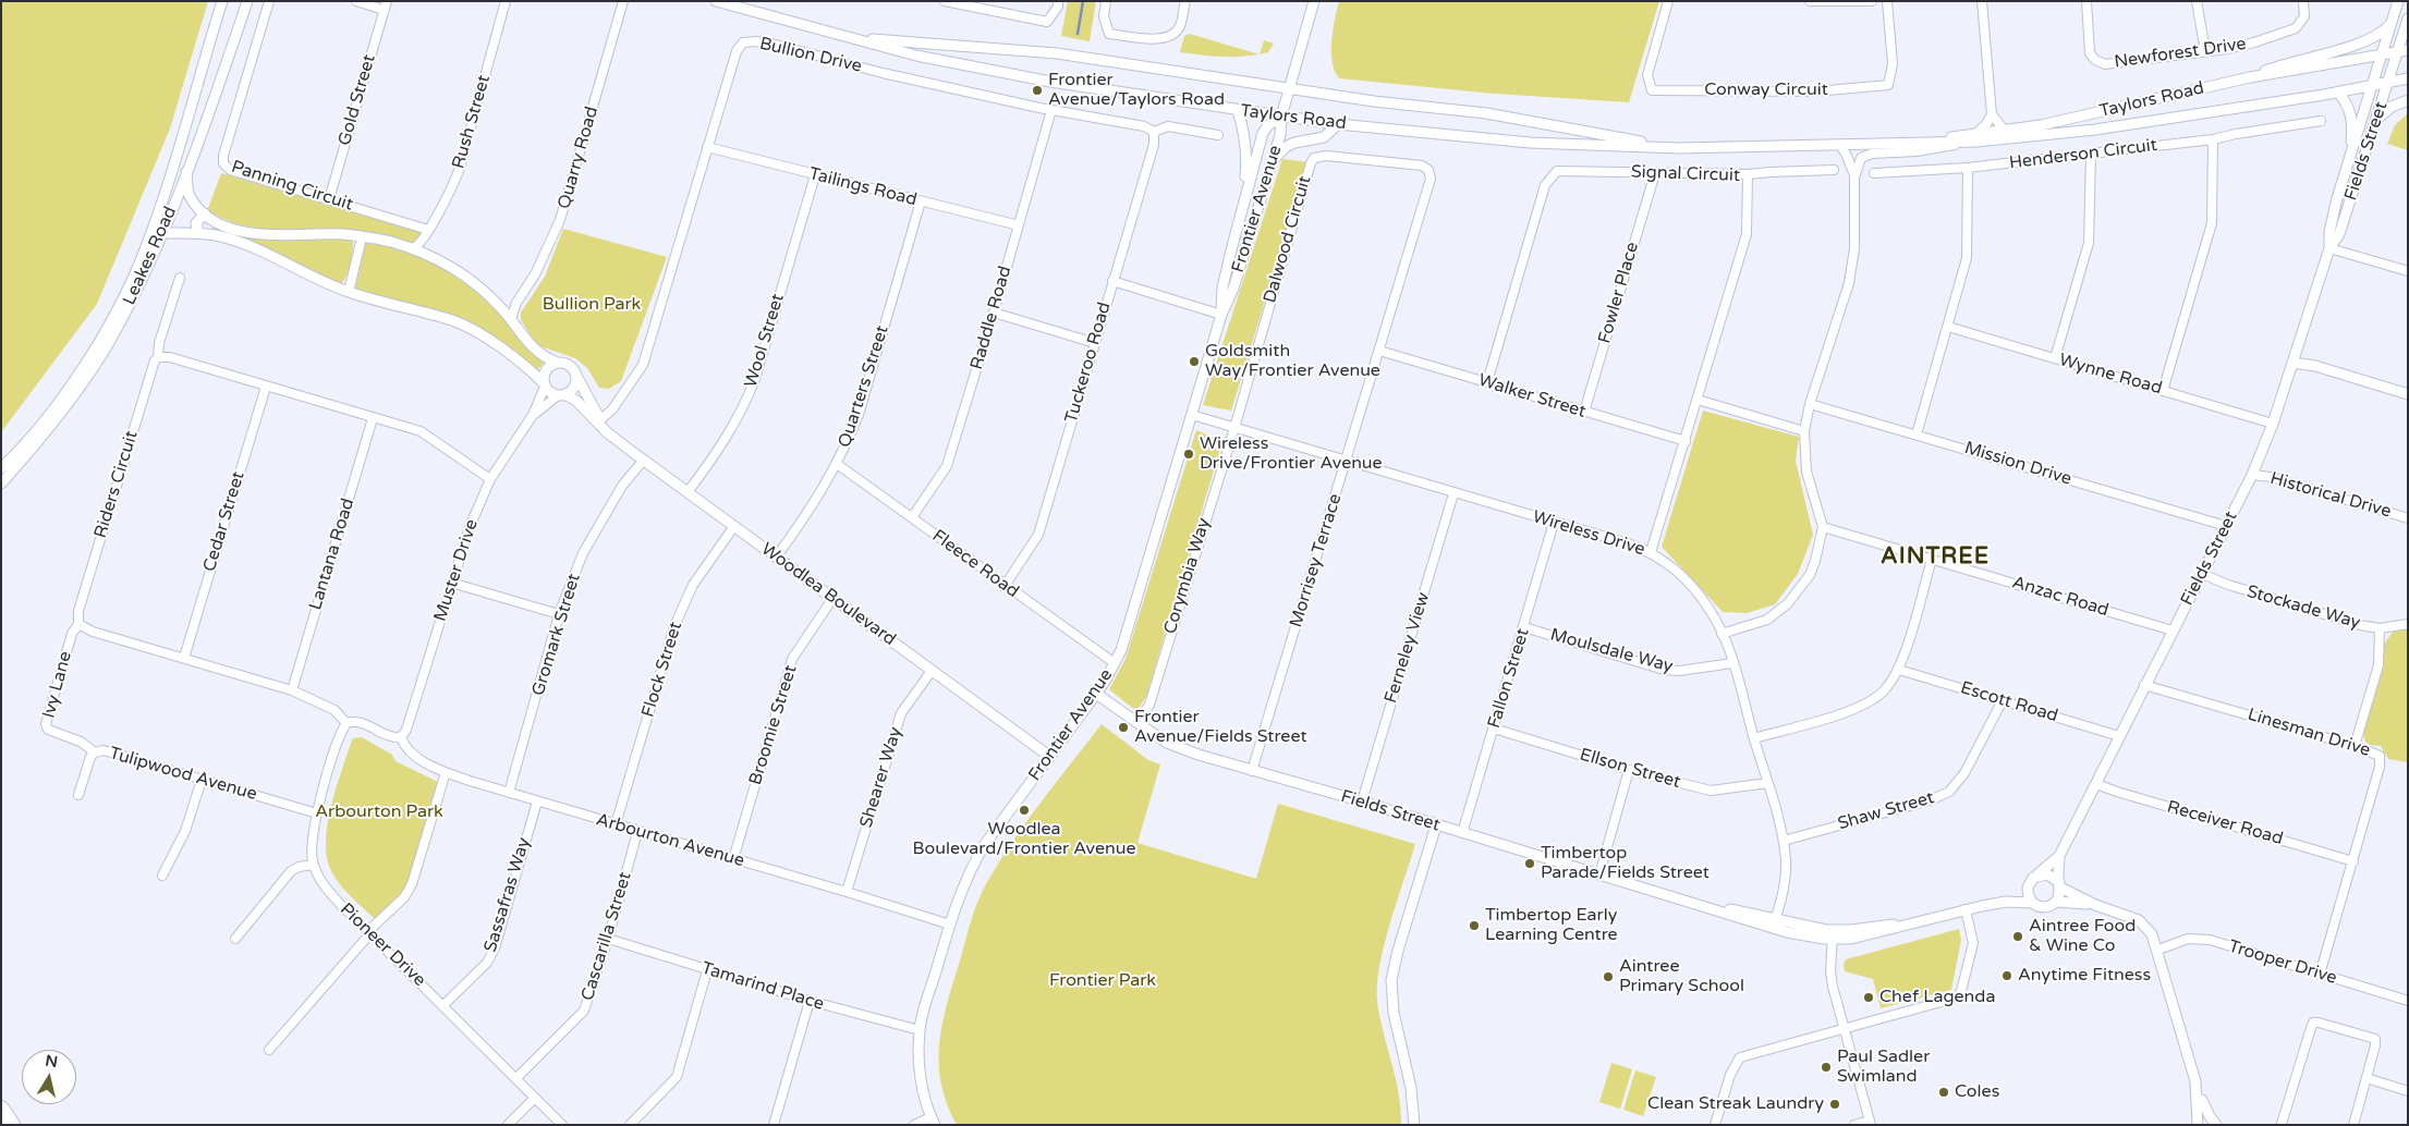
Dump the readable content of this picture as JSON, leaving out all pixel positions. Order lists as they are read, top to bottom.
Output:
{
  "streets": {
    "street": [
      "Newforest Drive",
      "Bullion Drive",
      "Conway Circuit",
      "Gold Street",
      "Taylors Road",
      "Rush Street",
      "Fields Street",
      "Henderson Circuit",
      "Quarry Road",
      "Signal Circuit",
      "Panning Circuit",
      "Tailings Road",
      "Frontier Avenue",
      "Dalwood Circuit",
      "Leakes Road",
      "Fowler Place",
      "Raddle Road",
      "Wool Street",
      "Tuckeroo Road",
      "Wynne Road",
      "Quarters Street",
      "Walker Street",
      "Mission Drive",
      "Riders Circuit",
      "Historical Drive",
      "Cedar Street",
      "Wireless Drive",
      "Lantana Road",
      "Morrisey Terrace",
      "Fleece Road",
      "Muster Drive",
      "Corymbia Way",
      "Woodlea Boulevard",
      "Anzac Road",
      "Stockade Way",
      "Gromark Street",
      "Ferneley View",
      "Moulsdale Way",
      "Flock Street",
      "Fallon Street",
      "Ivy Lane",
      "Escott Road",
      "Broomie Street",
      "Linesman Drive",
      "Ellson Street",
      "Tulipwood Avenue",
      "Shearer Way",
      "Shaw Street",
      "Receiver Road",
      "Arbourton Avenue",
      "Sassafras Way",
      "Cascarilla Street",
      "Pioneer Drive",
      "Trooper Drive",
      "Tamarind Place"
    ]
  },
  "crossings": [
    ["Bullion Drive", "Tailings Road"],
    ["Bullion Drive", "Raddle Road"],
    ["Bullion Drive", "Tuckeroo Road"],
    ["Bullion Drive", "Woodlea Boulevard"],
    ["Gold Street", "Panning Circuit"],
    ["Taylors Road", "Fields Street"],
    ["Taylors Road", "Frontier Avenue"],
    ["Rush Street", "Panning Circuit"],
    ["Fields Street", "Frontier Avenue"],
    ["Fields Street", "Wynne Road"],
    ["Fields Street", "Mission Drive"],
    ["Fields Street", "Historical Drive"],
    ["Fields Street", "Wireless Drive"],
    ["Fields Street", "Morrisey Terrace"],
    ["Fields Street", "Corymbia Way"],
    ["Fields Street", "Anzac Road"],
    ["Fields Street", "Stockade Way"],
    ["Fields Street", "Ferneley View"],
    ["Fields Street", "Fallon Street"],
    ["Fields Street", "Escott Road"],
    ["Fields Street", "Linesman Drive"],
    ["Fields Street", "Receiver Road"],
    ["Signal Circuit", "Fowler Place"],
    ["Signal Circuit", "Walker Street"],
    ["Signal Circuit", "Wireless Drive"],
    ["Tailings Road", "Raddle Road"],
    ["Tailings Road", "Wool Street"],
    ["Tailings Road", "Quarters Street"],
    ["Frontier Avenue", "Wireless Drive"],
    ["Frontier Avenue", "Fleece Road"],
    ["Frontier Avenue", "Woodlea Boulevard"],
    ["Frontier Avenue", "Arbourton Avenue"],
    ["Frontier Avenue", "Tamarind Place"],
    ["Dalwood Circuit", "Walker Street"],
    ["Dalwood Circuit", "Wireless Drive"],
    ["Dalwood Circuit", "Morrisey Terrace"],
    ["Dalwood Circuit", "Corymbia Way"],
    ["Fowler Place", "Walker Street"],
    ["Raddle Road", "Fleece Road"],
    ["Wool Street", "Woodlea Boulevard"],
    ["Tuckeroo Road", "Fleece Road"],
    ["Quarters Street", "Fleece Road"],
    ["Quarters Street", "Woodlea Boulevard"],
    ["Walker Street", "Morrisey Terrace"],
    ["Riders Circuit", "Ivy Lane"],
    ["Wireless Drive", "Morrisey Terrace"],
    ["Wireless Drive", "Corymbia Way"],
    ["Wireless Drive", "Ferneley View"],
    ["Wireless Drive", "Moulsdale Way"],
    ["Wireless Drive", "Fallon Street"],
    ["Wireless Drive", "Ellson Street"],
    ["Wireless Drive", "Shaw Street"],
    ["Muster Drive", "Woodlea Boulevard"],
    ["Muster Drive", "Arbourton Avenue"],
    ["Woodlea Boulevard", "Gromark Street"],
    ["Woodlea Boulevard", "Flock Street"],
    ["Woodlea Boulevard", "Broomie Street"],
    ["Woodlea Boulevard", "Shearer Way"],
    ["Gromark Street", "Arbourton Avenue"],
    ["Moulsdale Way", "Fallon Street"],
    ["Flock Street", "Arbourton Avenue"],
    ["Fallon Street", "Ellson Street"],
    ["Ivy Lane", "Tulipwood Avenue"],
    ["Escott Road", "Shaw Street"],
    ["Broomie Street", "Arbourton Avenue"],
    ["Linesman Drive", "Receiver Road"],
    ["Linesman Drive", "Trooper Drive"],
    ["Tulipwood Avenue", "Pioneer Drive"],
    ["Shearer Way", "Arbourton Avenue"],
    ["Arbourton Avenue", "Sassafras Way"],
    ["Arbourton Avenue", "Cascarilla Street"],
    ["Sassafras Way", "Pioneer Drive"],
    ["Cascarilla Street", "Pioneer Drive"],
    ["Cascarilla Street", "Tamarind Place"]
  ],
  "districts": ["AINTREE"],
  "parks": ["Bullion Park", "Arbourton Park", "Frontier Park"],
  "places": [
    "Frontier Avenue/Taylors Road",
    "Goldsmith Way/Frontier Avenue",
    "Wireless Drive/Frontier Avenue",
    "Frontier Avenue/Fields Street",
    "Woodlea Boulevard/Frontier Avenue",
    "Timbertop Parade/Fields Street",
    "Timbertop Early Learning Centre",
    "Aintree Food & Wine Co",
    "Anytime Fitness",
    "Aintree Primary School",
    "Chef Lagenda",
    "Paul Sadler Swimland",
    "Coles",
    "Clean Streak Laundry"
  ],
  "north": "top"
}
